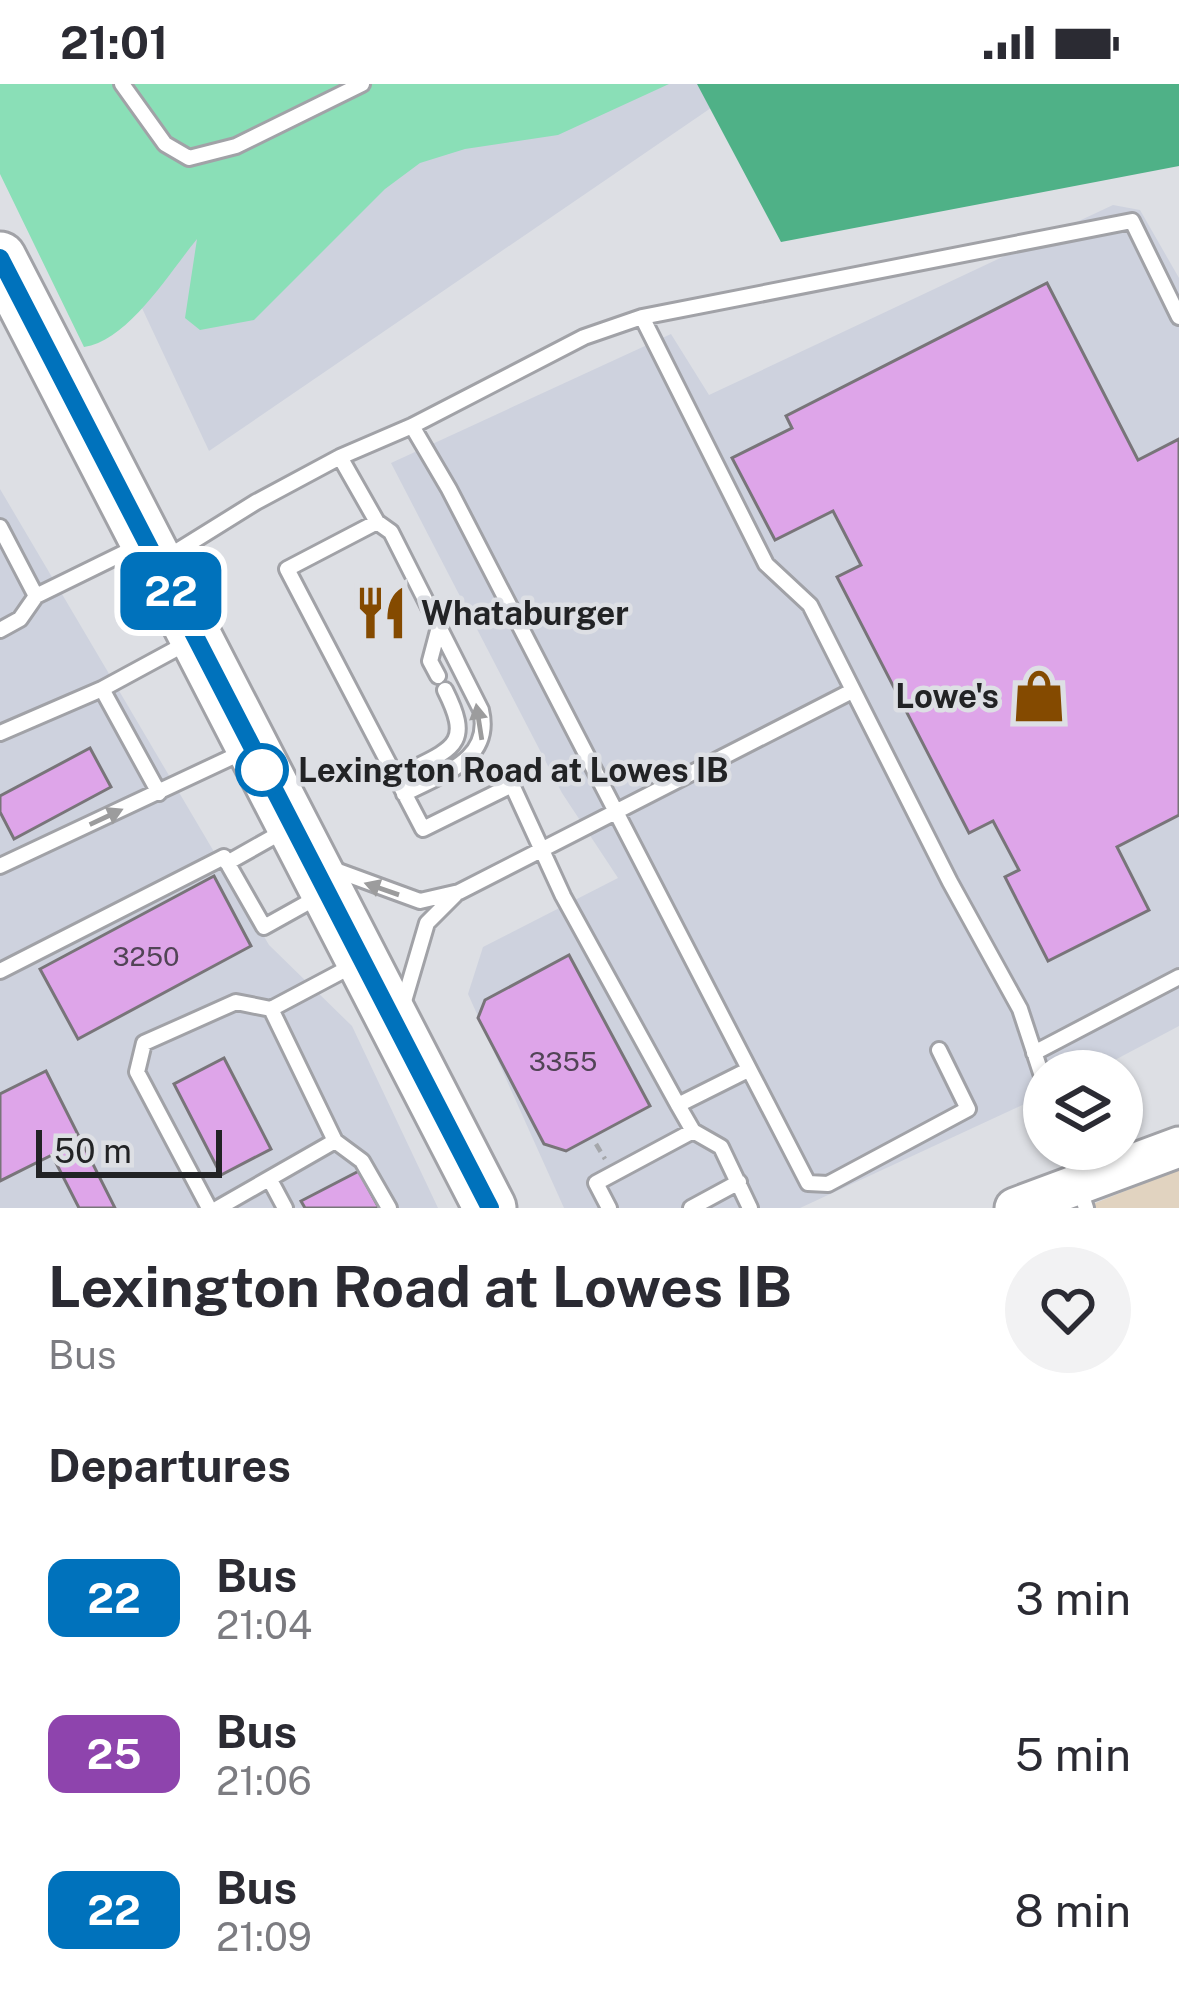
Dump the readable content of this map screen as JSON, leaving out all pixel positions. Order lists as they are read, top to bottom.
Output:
{
  "places": {
    "restaurant": ["Whataburger"],
    "shop": ["Lowe's"],
    "other": ["Lexington Road at Lowes IB"]
  },
  "lines": ["bus line 22"],
  "house_numbers": ["3250", "3355"],
  "scale_bar": "50 m",
  "page": {
    "status": "21:01",
    "on_map": "22",
    "scale": "50 m",
    "heading": [
      ["Lexington Road at Lowes IB", "Bus"],
      "Departures"
    ],
    "list": [
      {
        "mark": "22",
        "name": "Bus",
        "note": "21:04",
        "value": "3 min"
      },
      {
        "mark": "25",
        "name": "Bus",
        "note": "21:06",
        "value": "5 min"
      },
      {
        "mark": "22",
        "name": "Bus",
        "note": "21:09",
        "value": "8 min"
      }
    ]
  }
}
